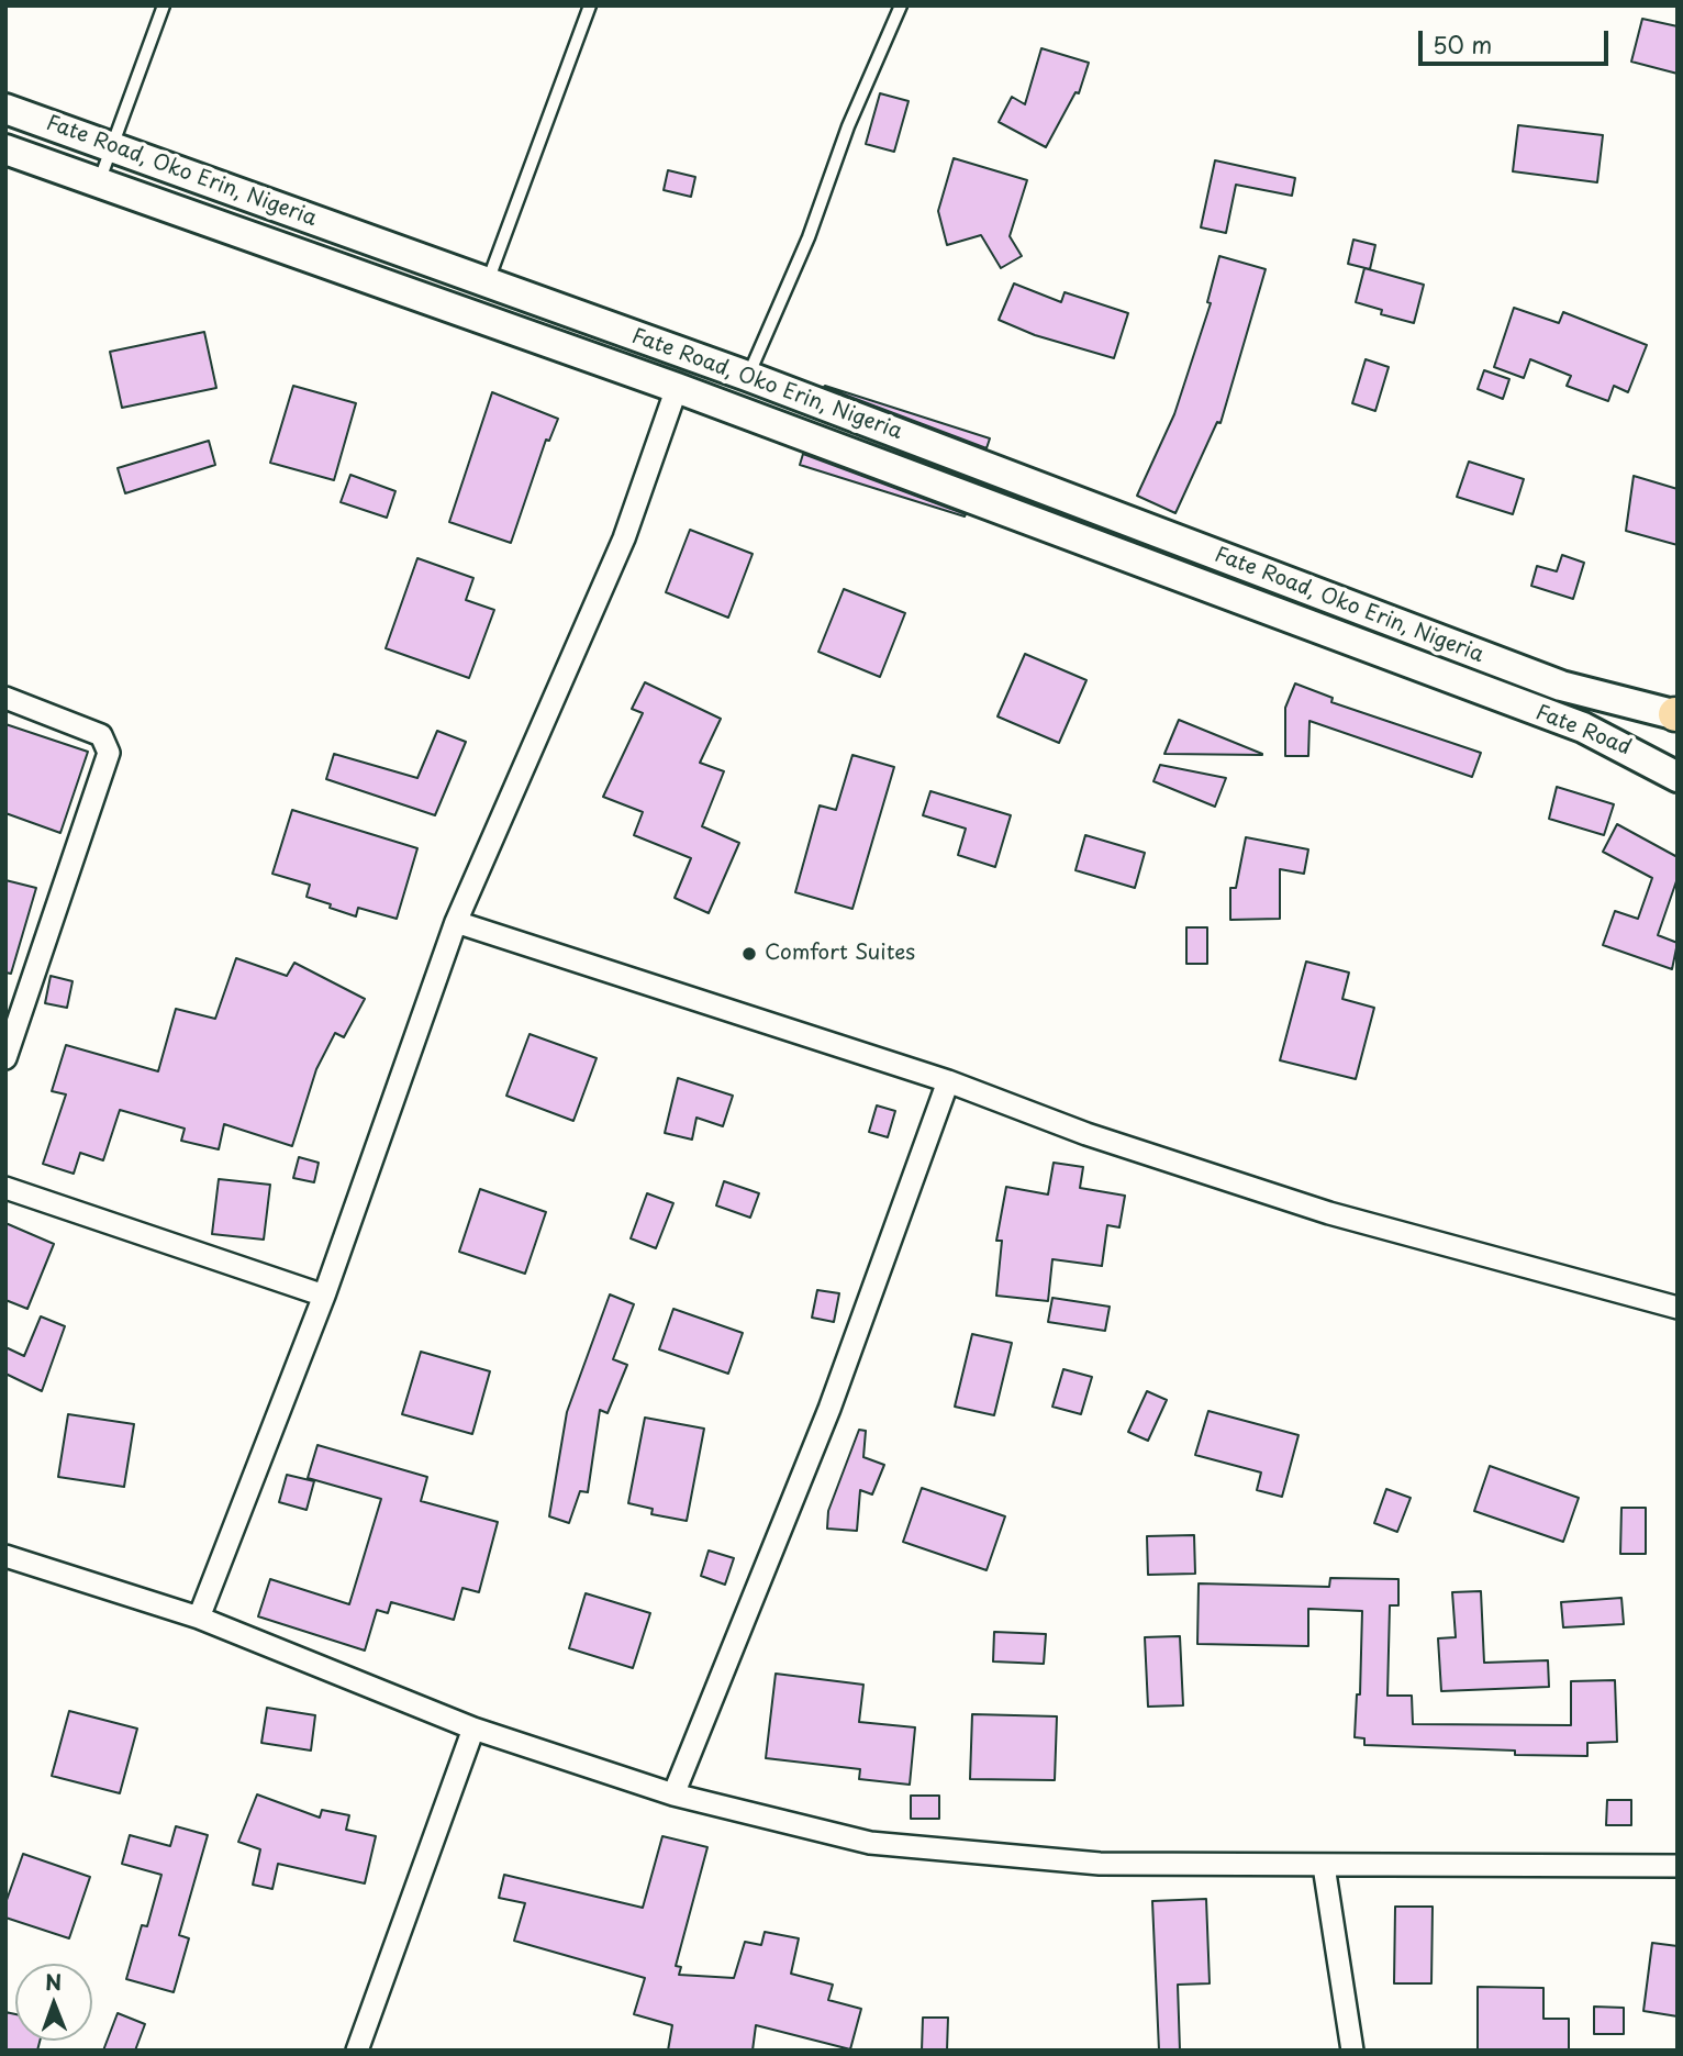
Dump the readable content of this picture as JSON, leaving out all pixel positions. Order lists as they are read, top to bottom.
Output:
{
  "streets": {
    "street": ["Fate Road, Oko Erin, Nigeria", "Fate Road"]
  },
  "crossings": [
    ["Fate Road, Oko Erin, Nigeria", "Fate Road"]
  ],
  "places": ["Comfort Suites"],
  "scale_bar": "50 m",
  "north": "top"
}
